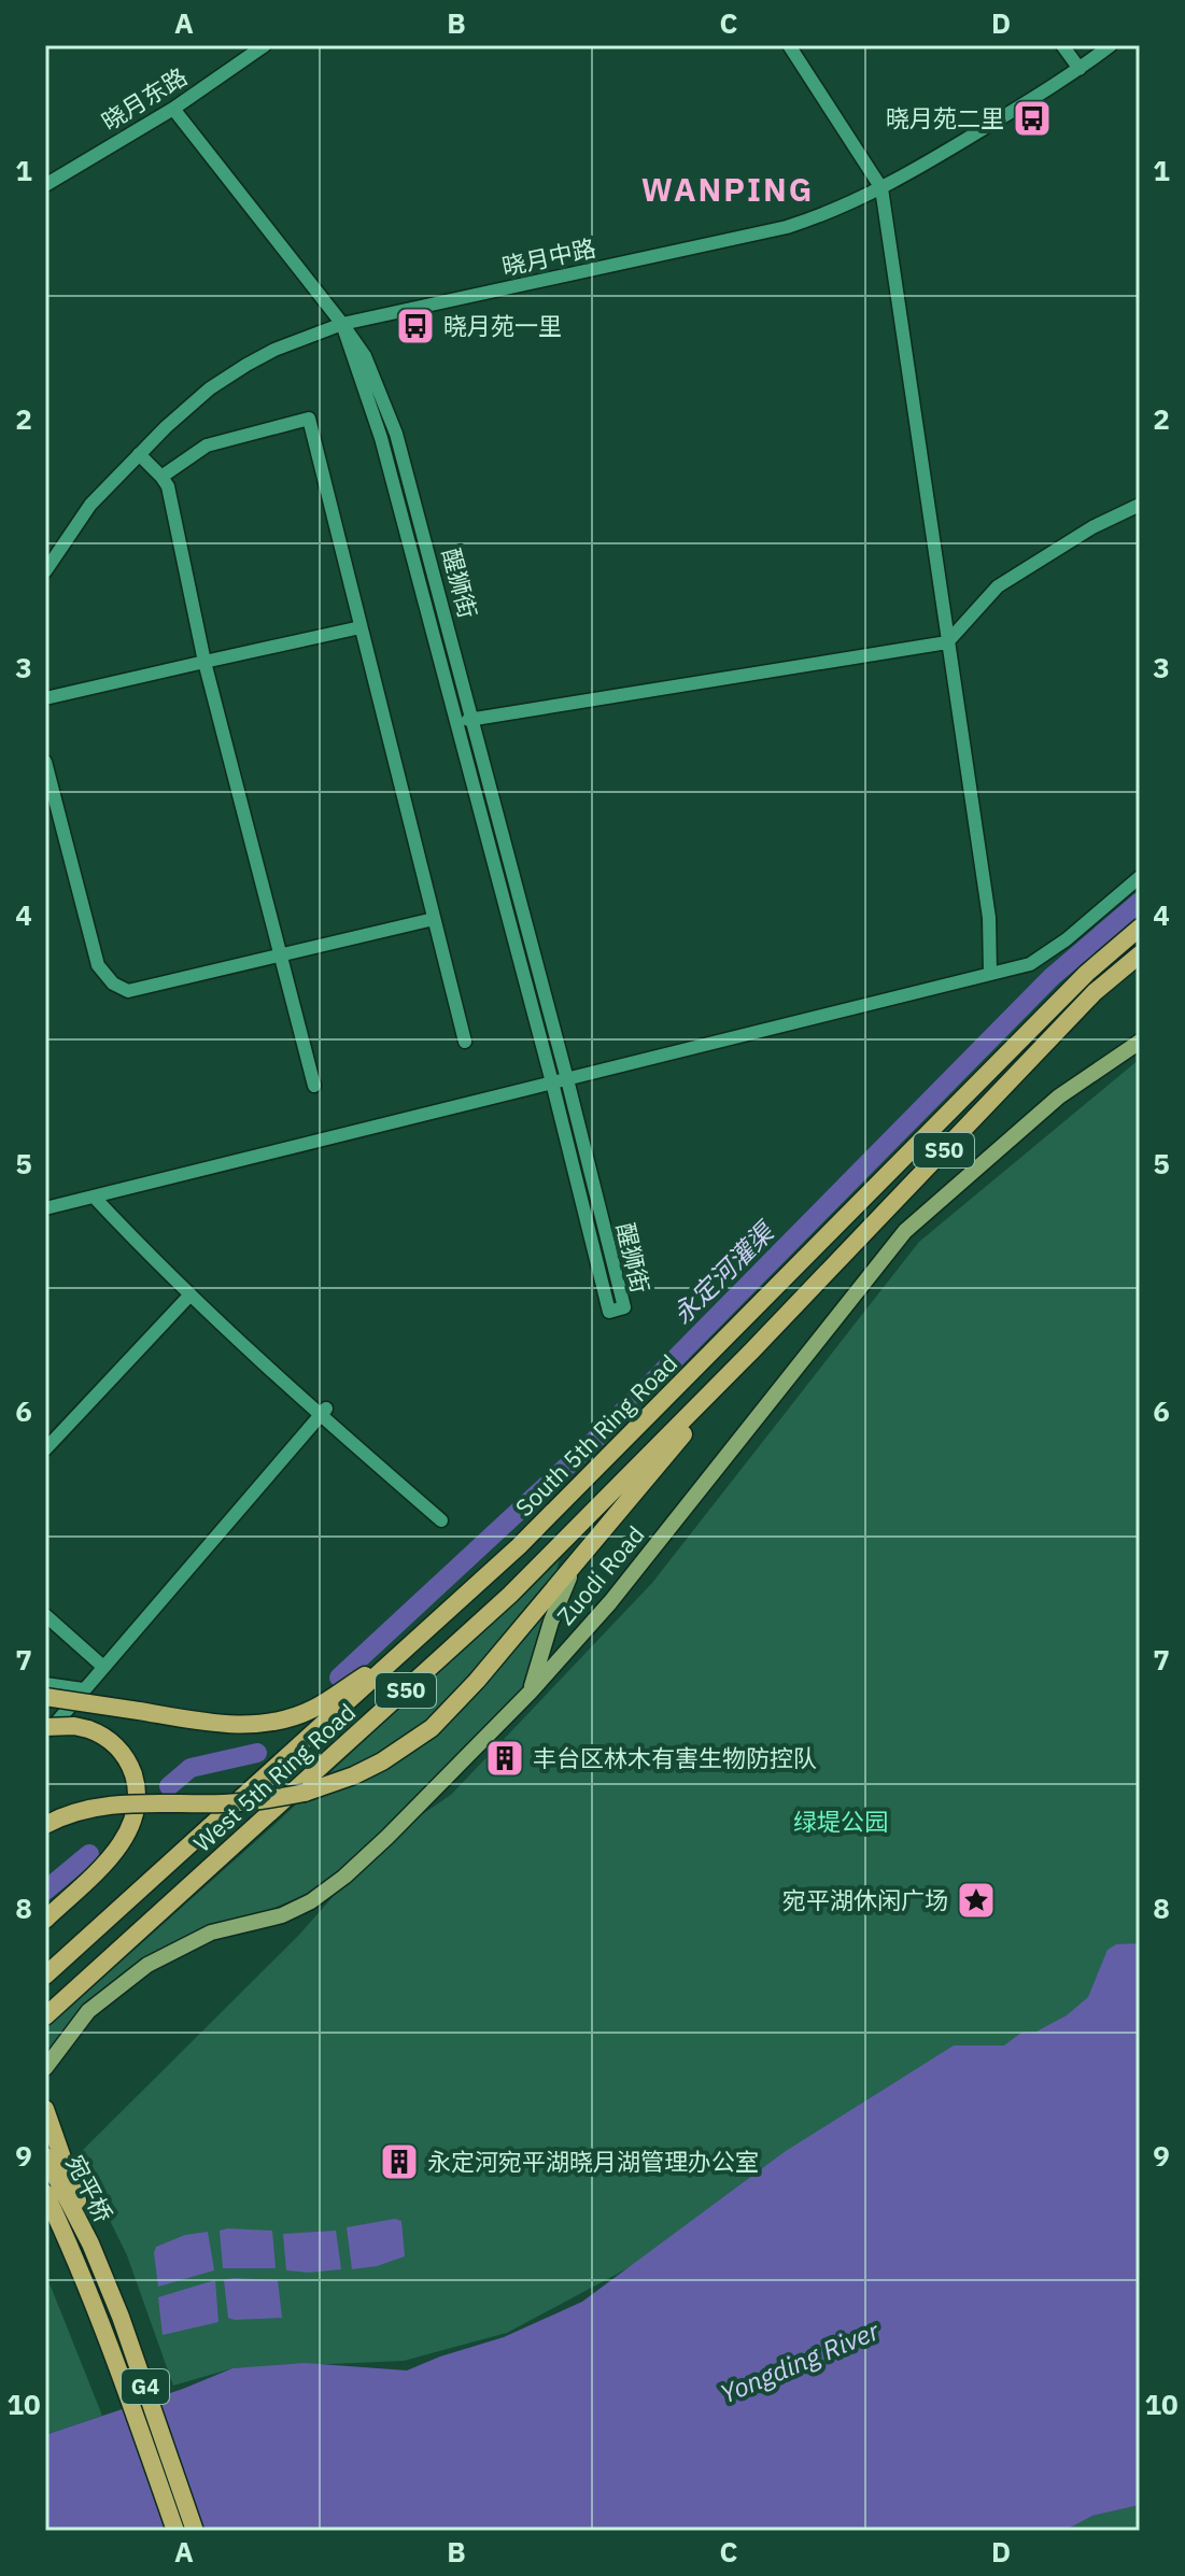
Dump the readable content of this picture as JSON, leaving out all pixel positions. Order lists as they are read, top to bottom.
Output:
{
  "streets": {
    "highway": [
      "S50",
      "South 5th Ring Road",
      "West 5th Ring Road",
      "宛平桥",
      "G4"
    ],
    "main road": ["Zuodi Road"],
    "street": ["晓月东路", "晓月中路", "醒狮街"]
  },
  "crossings": [
    ["晓月东路", "醒狮街"],
    ["晓月中路", "醒狮街"],
    ["S50", "West 5th Ring Road"],
    ["South 5th Ring Road", "West 5th Ring Road"],
    ["宛平桥", "G4"]
  ],
  "districts": ["WANPING"],
  "water": ["永定河灌渠", "Yongding River"],
  "parks": ["绿堤公园"],
  "places": {
    "bus stop": ["晓月苑二里", "晓月苑一里"],
    "building": ["丰台区林木有害生物防控队", "永定河宛平湖晓月湖管理办公室"],
    "place": ["宛平湖休闲广场"]
  },
  "grid": {
    "columns": [
      "A",
      "B",
      "C",
      "D"
    ],
    "rows": [
      "1",
      "2",
      "3",
      "4",
      "5",
      "6",
      "7",
      "8",
      "9",
      "10"
    ]
  }
}
